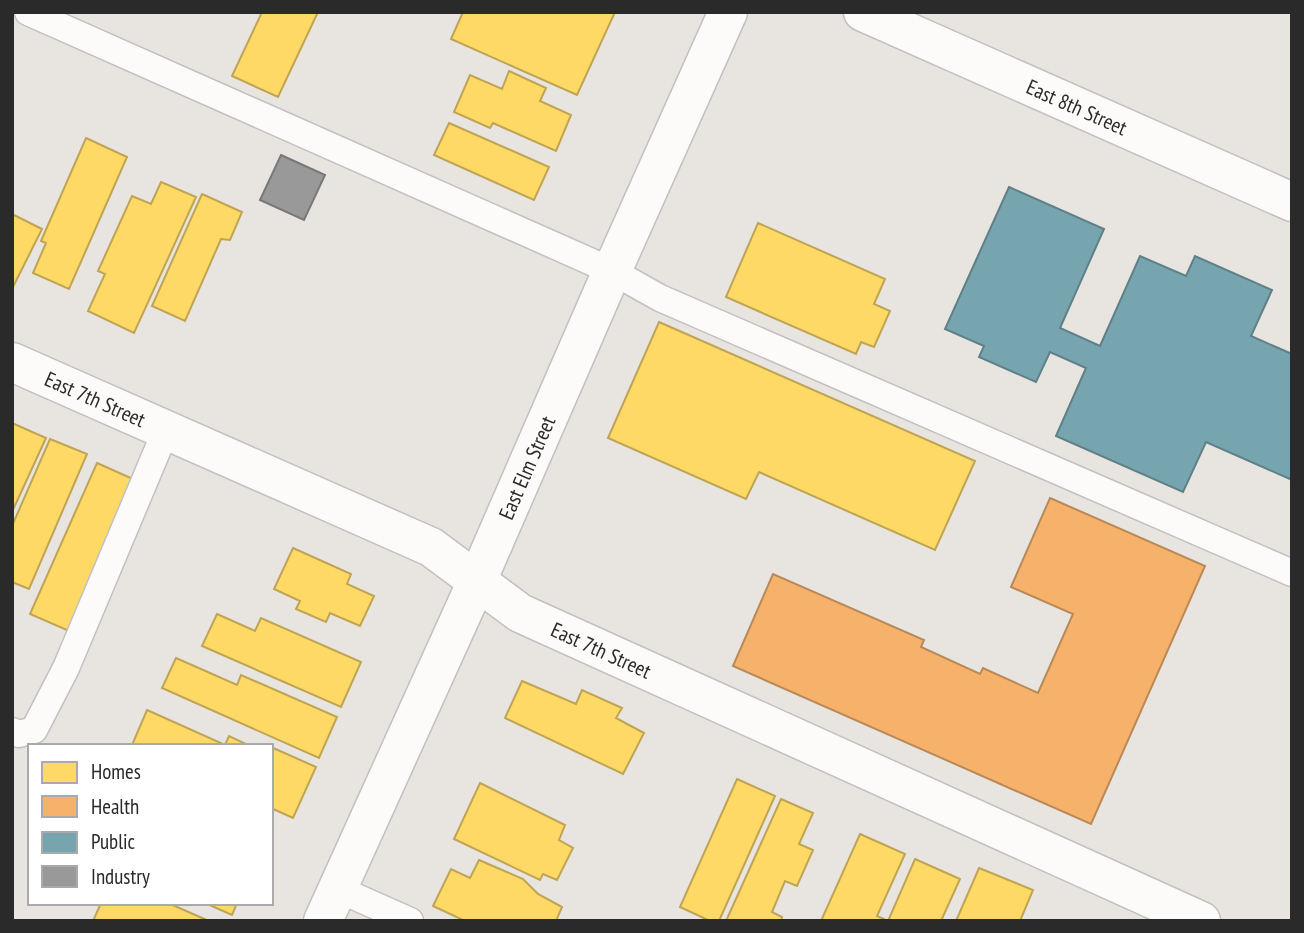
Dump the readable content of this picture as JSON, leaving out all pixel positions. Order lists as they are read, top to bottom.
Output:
{
  "streets": {
    "street": ["East 8th Street", "East 7th Street", "East Elm Street"]
  },
  "crossings": [
    ["East 7th Street", "East Elm Street"]
  ],
  "legend": [
    "Homes",
    "Health",
    "Public",
    "Industry"
  ]
}
